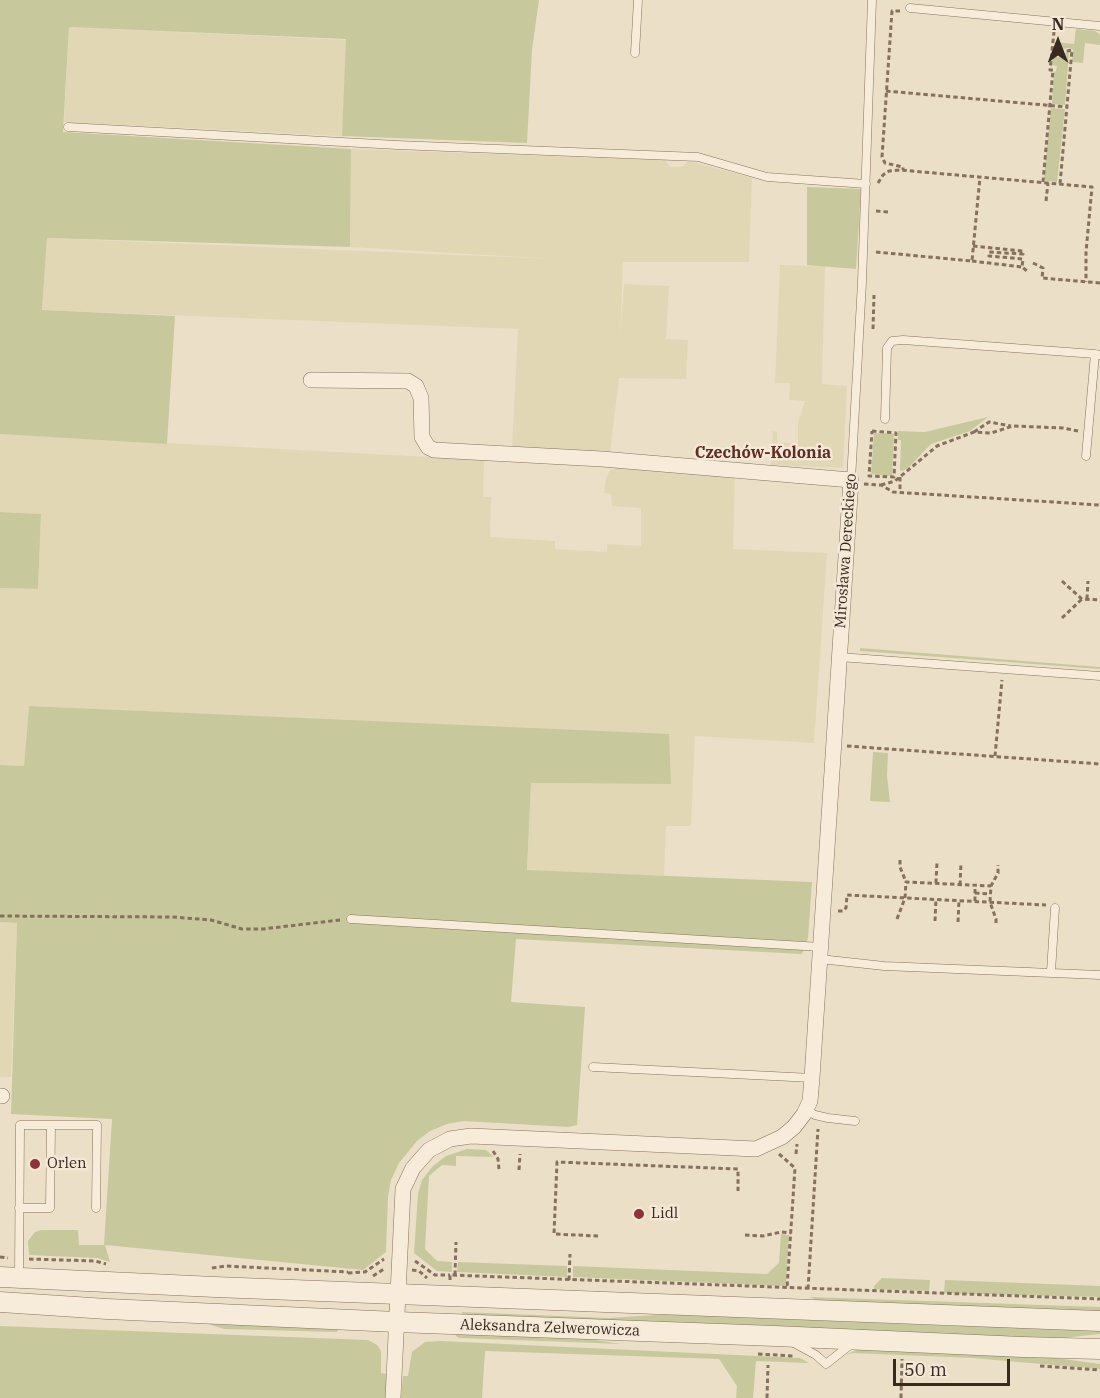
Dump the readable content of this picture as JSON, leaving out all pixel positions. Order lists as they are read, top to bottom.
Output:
{
  "streets": {
    "street": ["Mirosława Dereckiego", "Aleksandra Zelwerowicza"]
  },
  "districts": ["Czechów-Kolonia"],
  "places": ["Orlen", "Lidl"],
  "scale_bar": "50 m",
  "north": "top"
}
